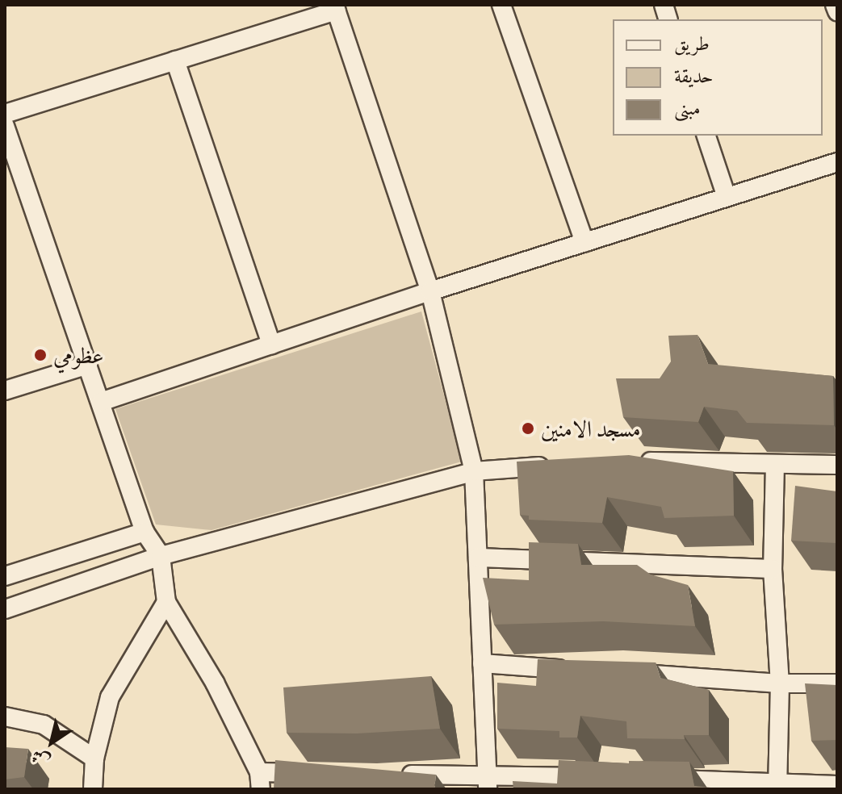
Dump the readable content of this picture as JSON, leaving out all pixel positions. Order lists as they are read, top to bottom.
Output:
{
  "places": ["عظومي", "مسجد الامنين"],
  "legend": ["طريق", "حديقة", "مبنى"],
  "north": "bottom left"
}
